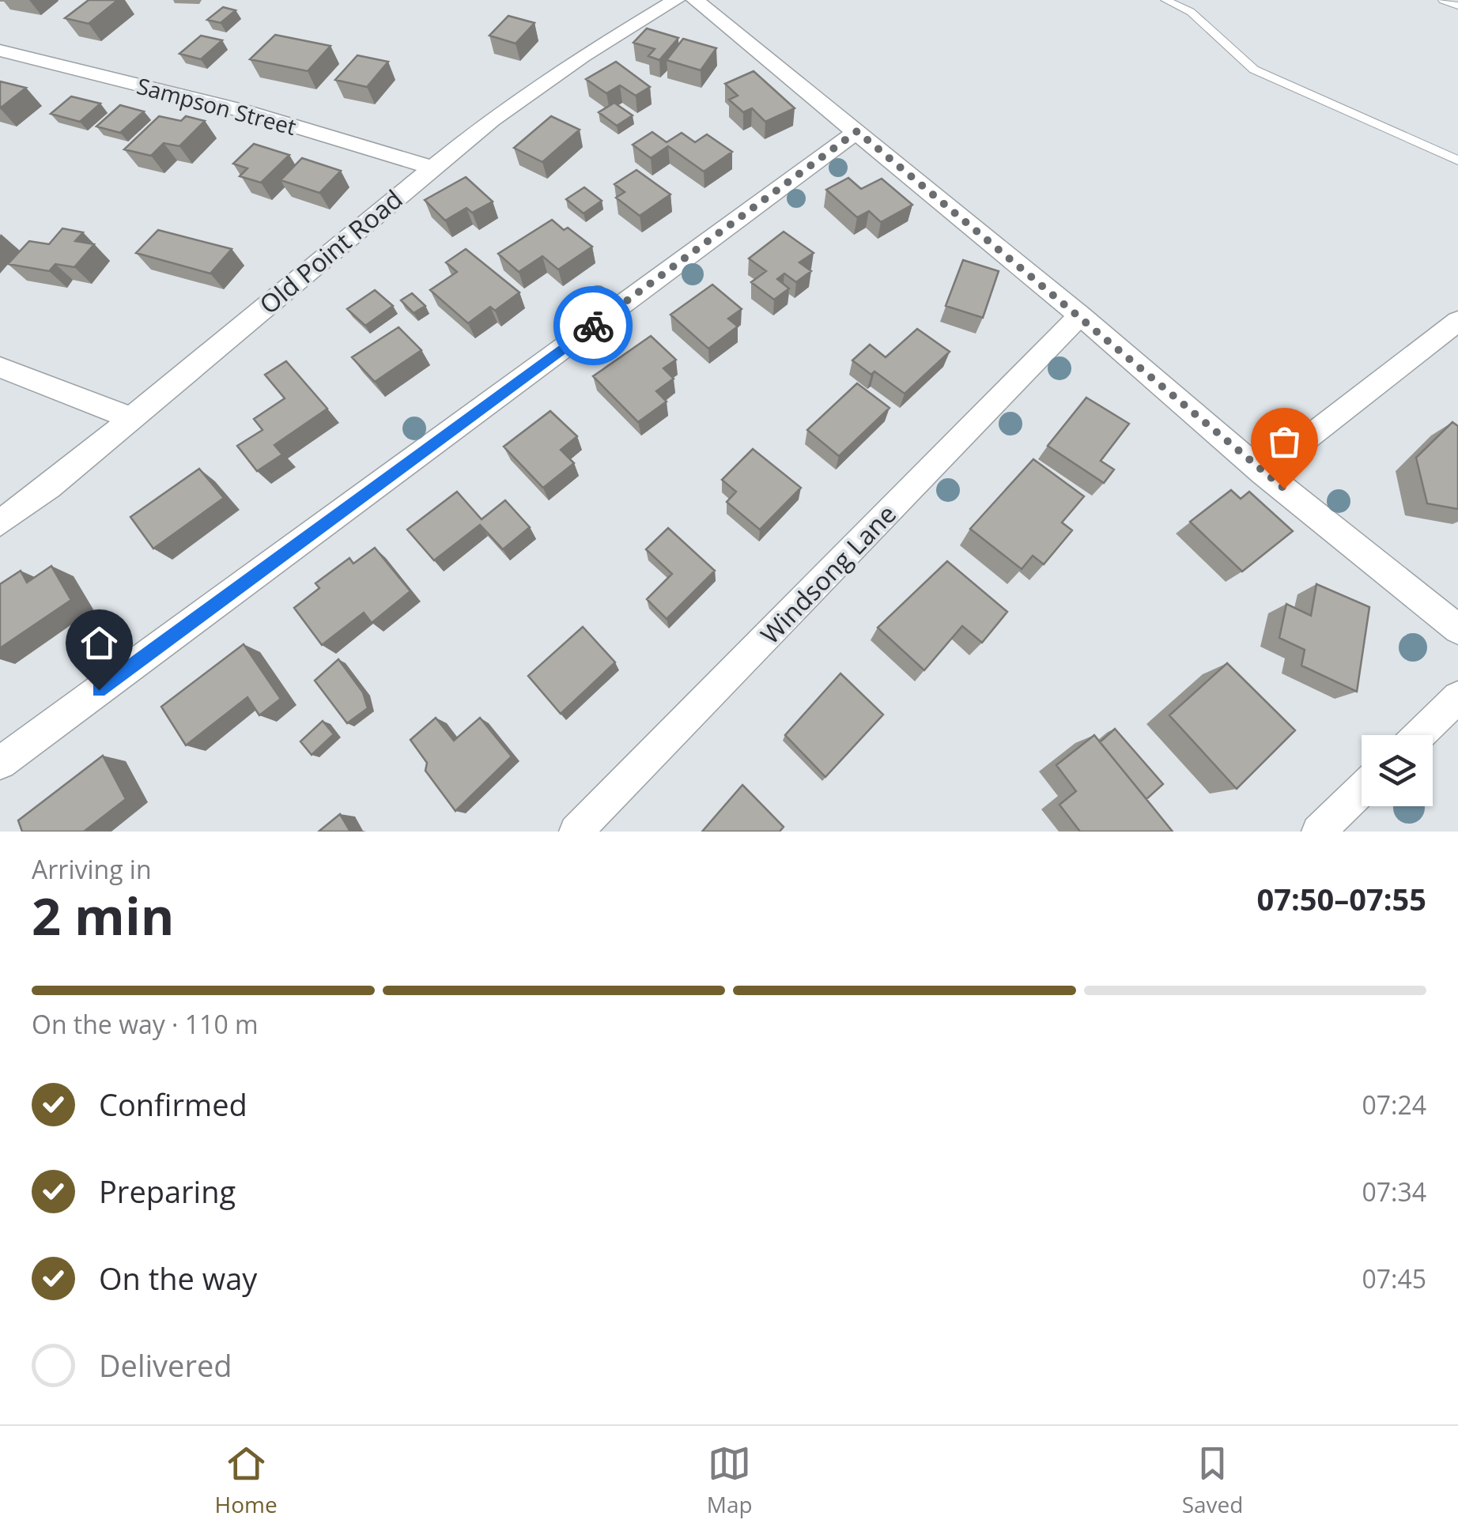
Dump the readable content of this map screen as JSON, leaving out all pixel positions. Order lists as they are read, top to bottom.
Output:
{
  "streets": {
    "street": ["Sampson Street", "Old Point Road", "Windsong Lane"]
  },
  "crossings": [
    ["Sampson Street", "Old Point Road"]
  ],
  "page": {
    "heading": ["2 min", "Arriving in", "07:50–07:55"],
    "bar": "On the way · 110 m",
    "list": [
      ["Confirmed", "07:24"],
      ["Preparing", "07:34"],
      ["On the way", "07:45"],
      "Delivered"
    ],
    "tabs": ["Home", "Map", "Saved"]
  }
}
